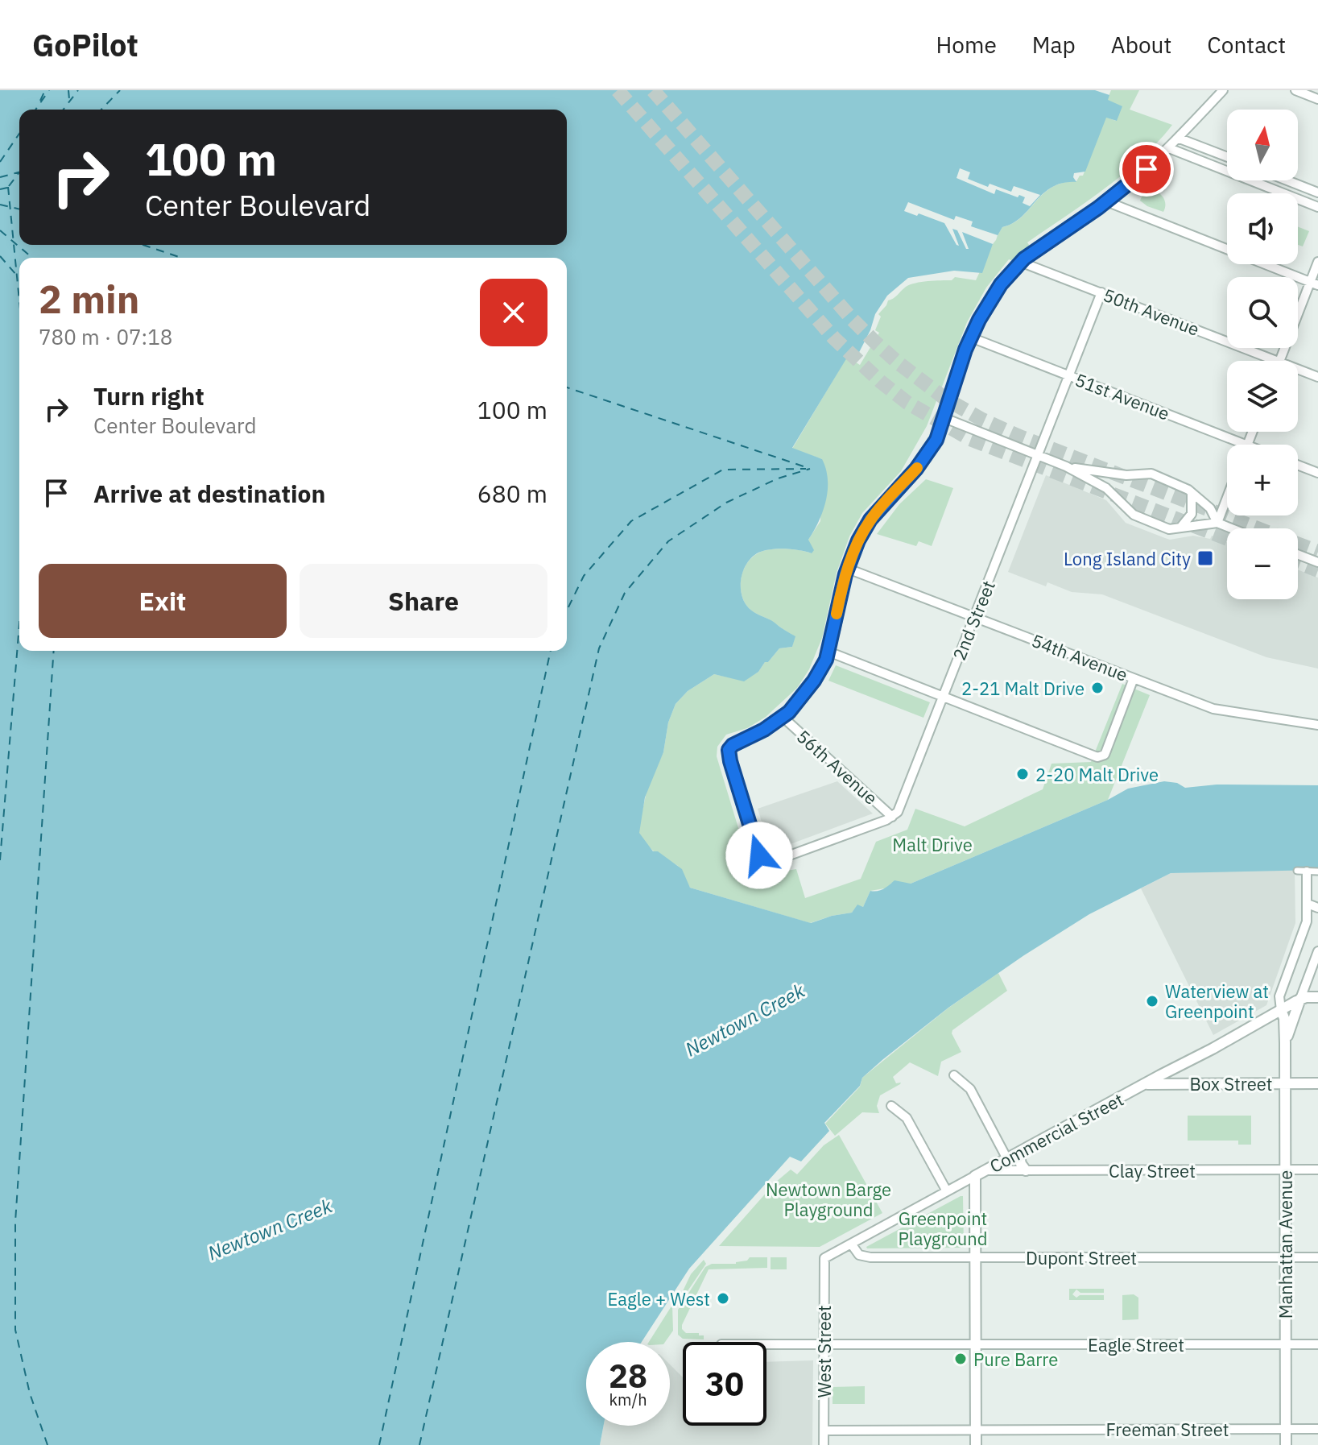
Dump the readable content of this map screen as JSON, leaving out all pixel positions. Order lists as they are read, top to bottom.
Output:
{
  "streets": {
    "street": [
      "50th Avenue",
      "51st Avenue",
      "2nd Street",
      "54th Avenue",
      "56th Avenue",
      "Box Street",
      "Commercial Street",
      "Clay Street",
      "Manhattan Avenue",
      "Dupont Street",
      "Eagle Street",
      "West Street",
      "Freeman Street"
    ]
  },
  "crossings": [
    ["50th Avenue", "2nd Street"],
    ["51st Avenue", "2nd Street"],
    ["2nd Street", "54th Avenue"],
    ["2nd Street", "56th Avenue"],
    ["Box Street", "Commercial Street"],
    ["Box Street", "Manhattan Avenue"],
    ["Commercial Street", "Clay Street"],
    ["Commercial Street", "Manhattan Avenue"],
    ["Commercial Street", "Dupont Street"],
    ["Commercial Street", "West Street"],
    ["Clay Street", "Manhattan Avenue"],
    ["Manhattan Avenue", "Dupont Street"],
    ["Manhattan Avenue", "Eagle Street"],
    ["Manhattan Avenue", "Freeman Street"],
    ["Eagle Street", "West Street"],
    ["West Street", "Freeman Street"]
  ],
  "water": ["Newtown Creek"],
  "parks": ["Malt Drive", "Newtown Barge Playground", "Greenpoint Playground"],
  "places": {
    "transit": ["Long Island City"],
    "other": [
      "2-21 Malt Drive",
      "2-20 Malt Drive",
      "Waterview at Greenpoint",
      "Eagle + West",
      "Pure Barre"
    ]
  },
  "north": "top",
  "page": {
    "header": "GoPilot",
    "nav": [
      "Home",
      "Map",
      "About",
      "Contact"
    ],
    "map_buttons": ["+", "−"],
    "turn": ["100 m", "Center Boulevard"],
    "heading": ["2 min", "780 m · 07:18"],
    "list": [
      {
        "name": "Turn right",
        "note": "Center Boulevard",
        "value": "100 m"
      },
      {
        "name": "Arrive at destination",
        "value": "680 m"
      }
    ],
    "buttons": ["Exit", "Share"],
    "speed": "28 km/h",
    "limit": "30"
  }
}
